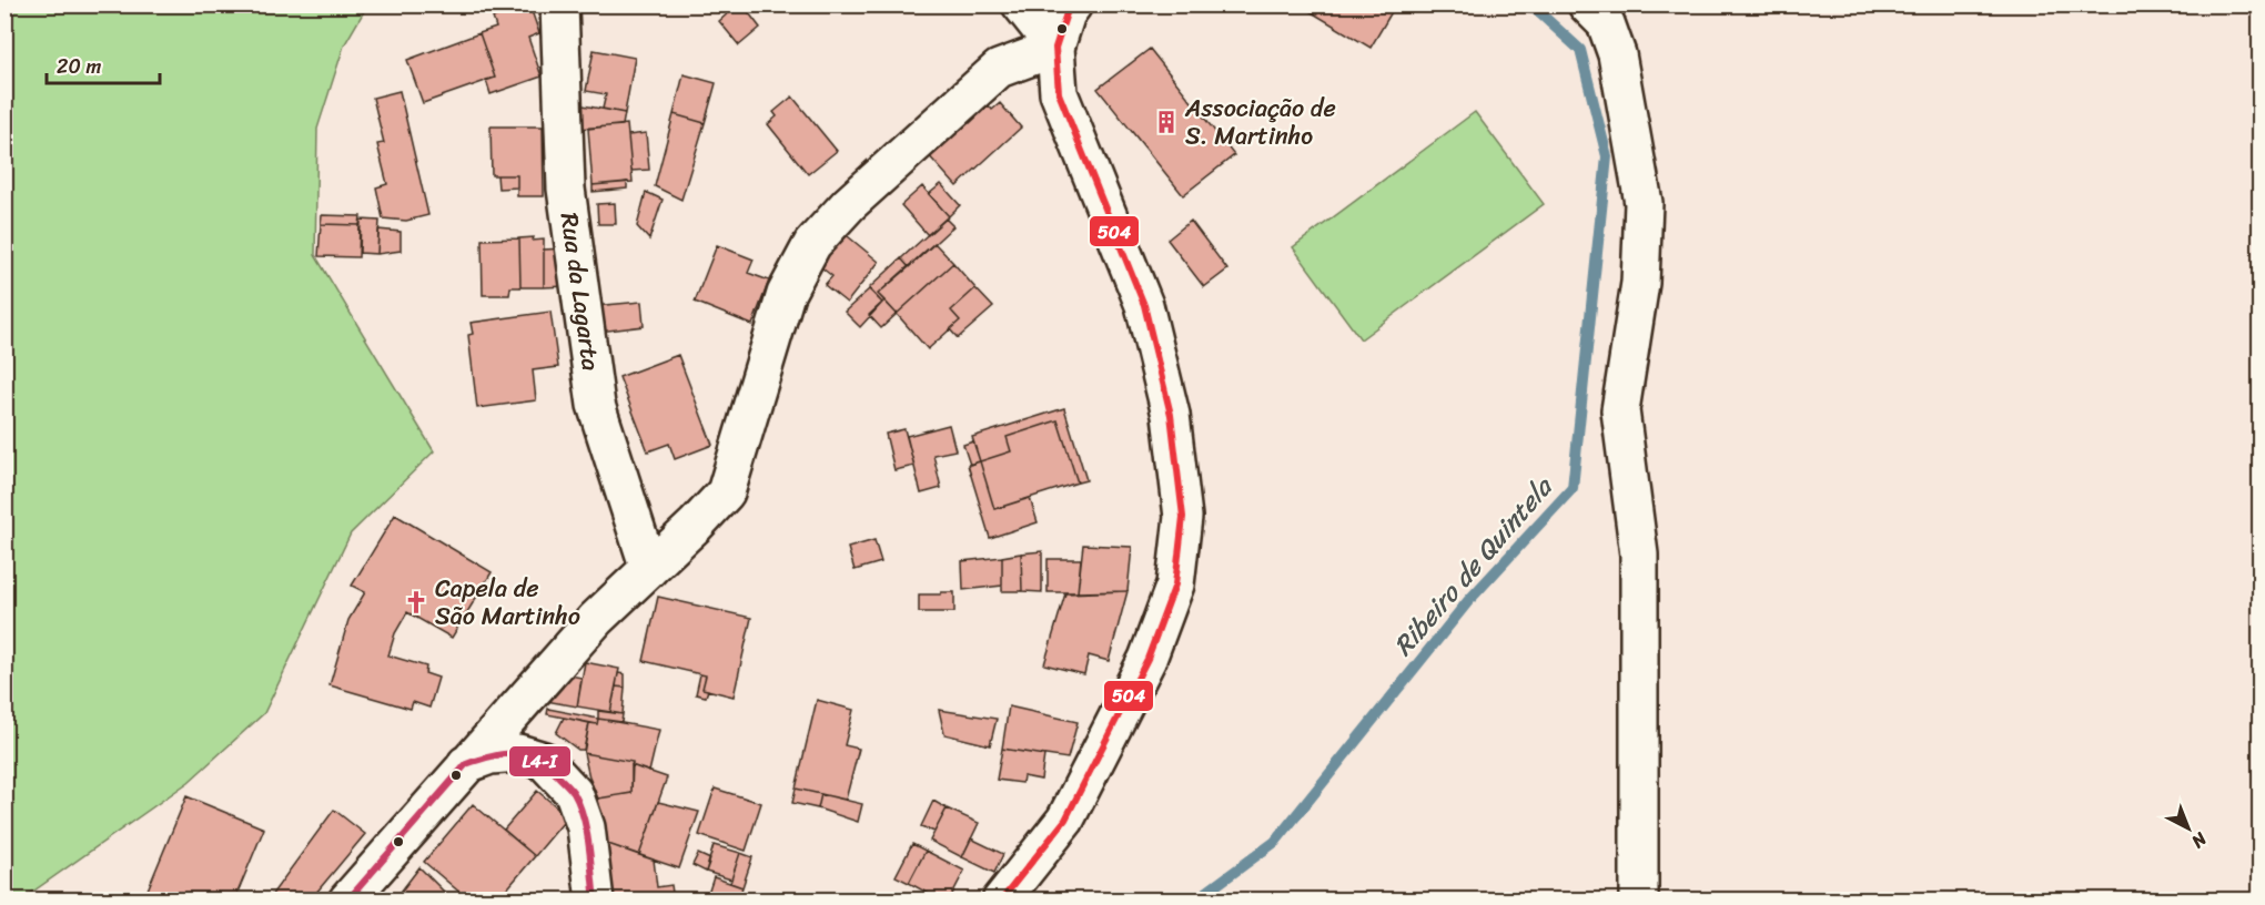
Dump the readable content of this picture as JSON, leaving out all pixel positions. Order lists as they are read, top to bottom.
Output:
{
  "streets": {
    "street": ["Rua da Lagarta"]
  },
  "water": ["Ribeiro de Quintela"],
  "places": {
    "building": ["Associação de S. Martinho"],
    "church": ["Capela de São Martinho"]
  },
  "lines": ["transit line 504", "transit line L4-I"],
  "scale_bar": "20 m",
  "north": "bottom right"
}
